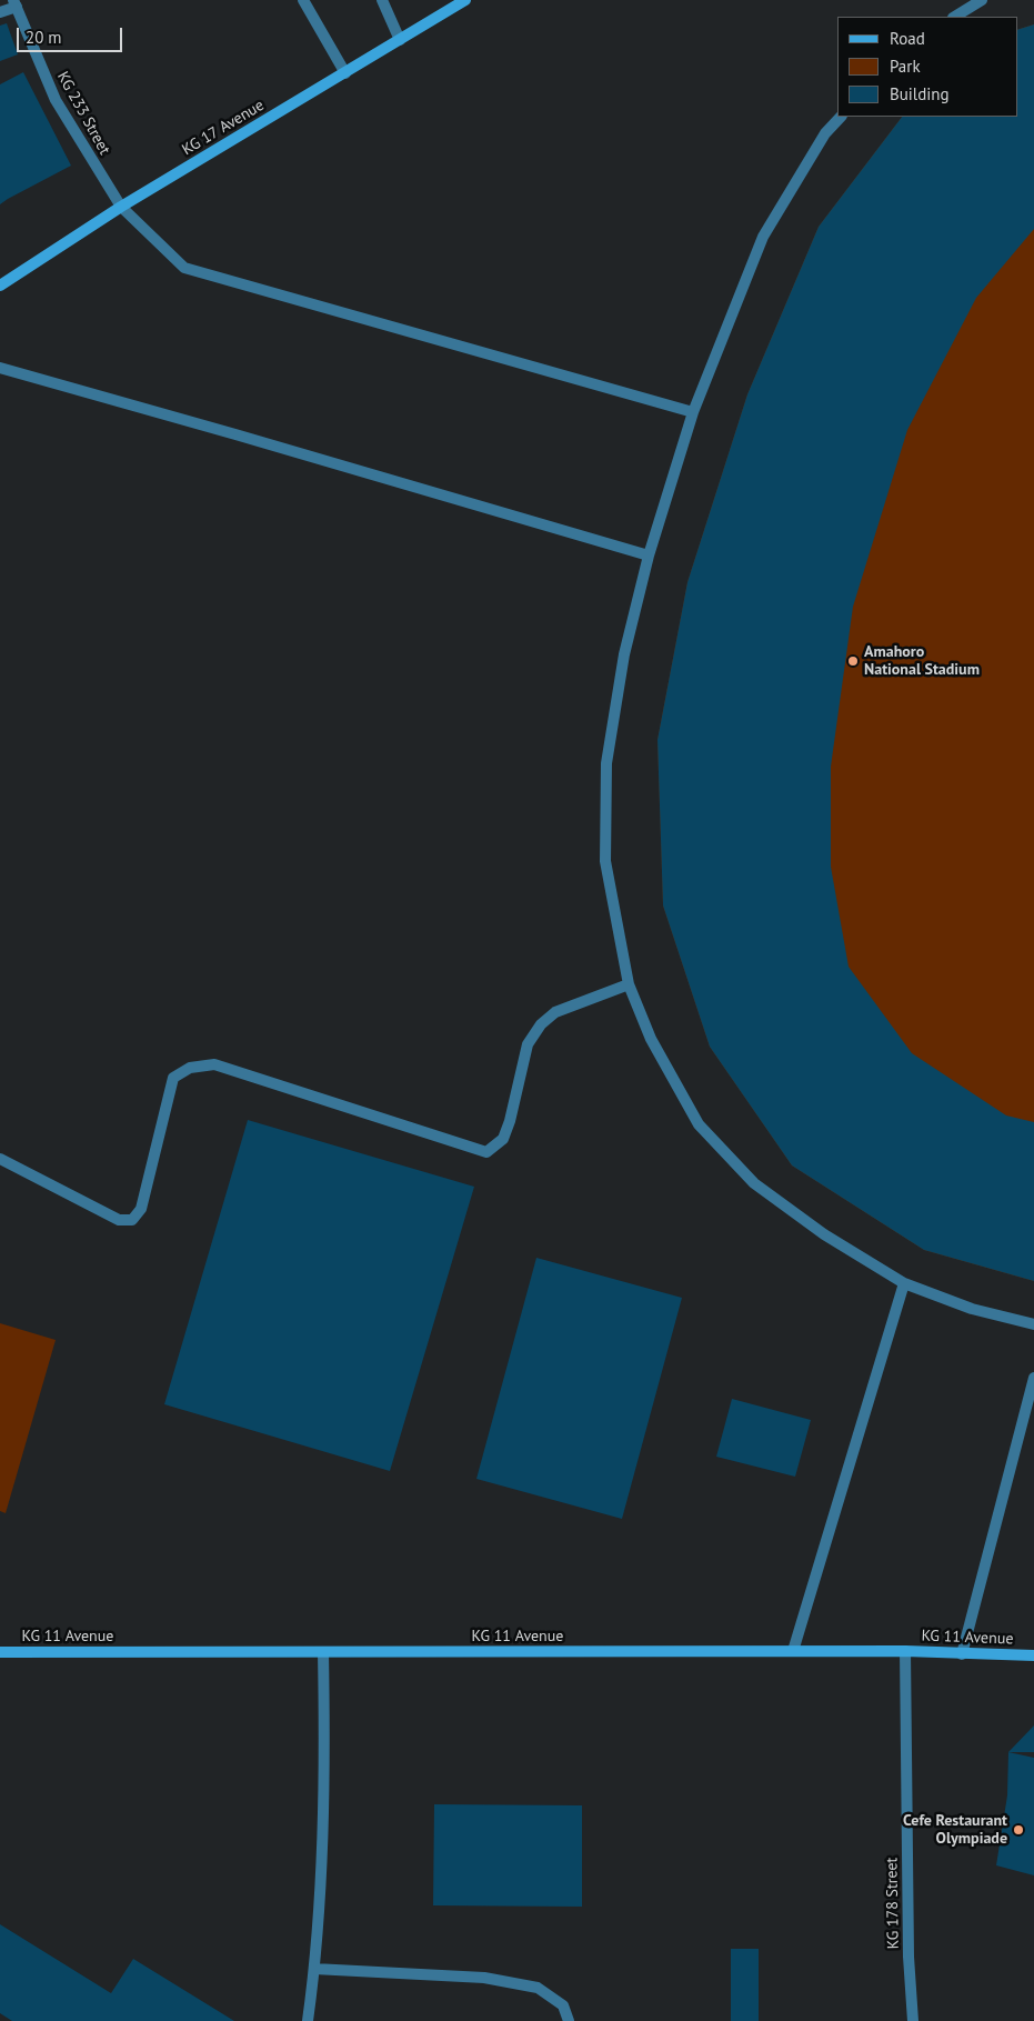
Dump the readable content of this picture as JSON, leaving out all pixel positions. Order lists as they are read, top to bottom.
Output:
{
  "streets": {
    "main road": ["KG 17 Avenue", "KG 11 Avenue"],
    "street": ["KG 233 Street", "KG 178 Street"]
  },
  "crossings": [
    ["KG 233 Street", "KG 17 Avenue"],
    ["KG 11 Avenue", "KG 178 Street"]
  ],
  "places": ["Amahoro National Stadium", "Cefe Restaurant Olympiade"],
  "legend": ["Road", "Park", "Building"],
  "scale_bar": "20 m"
}
